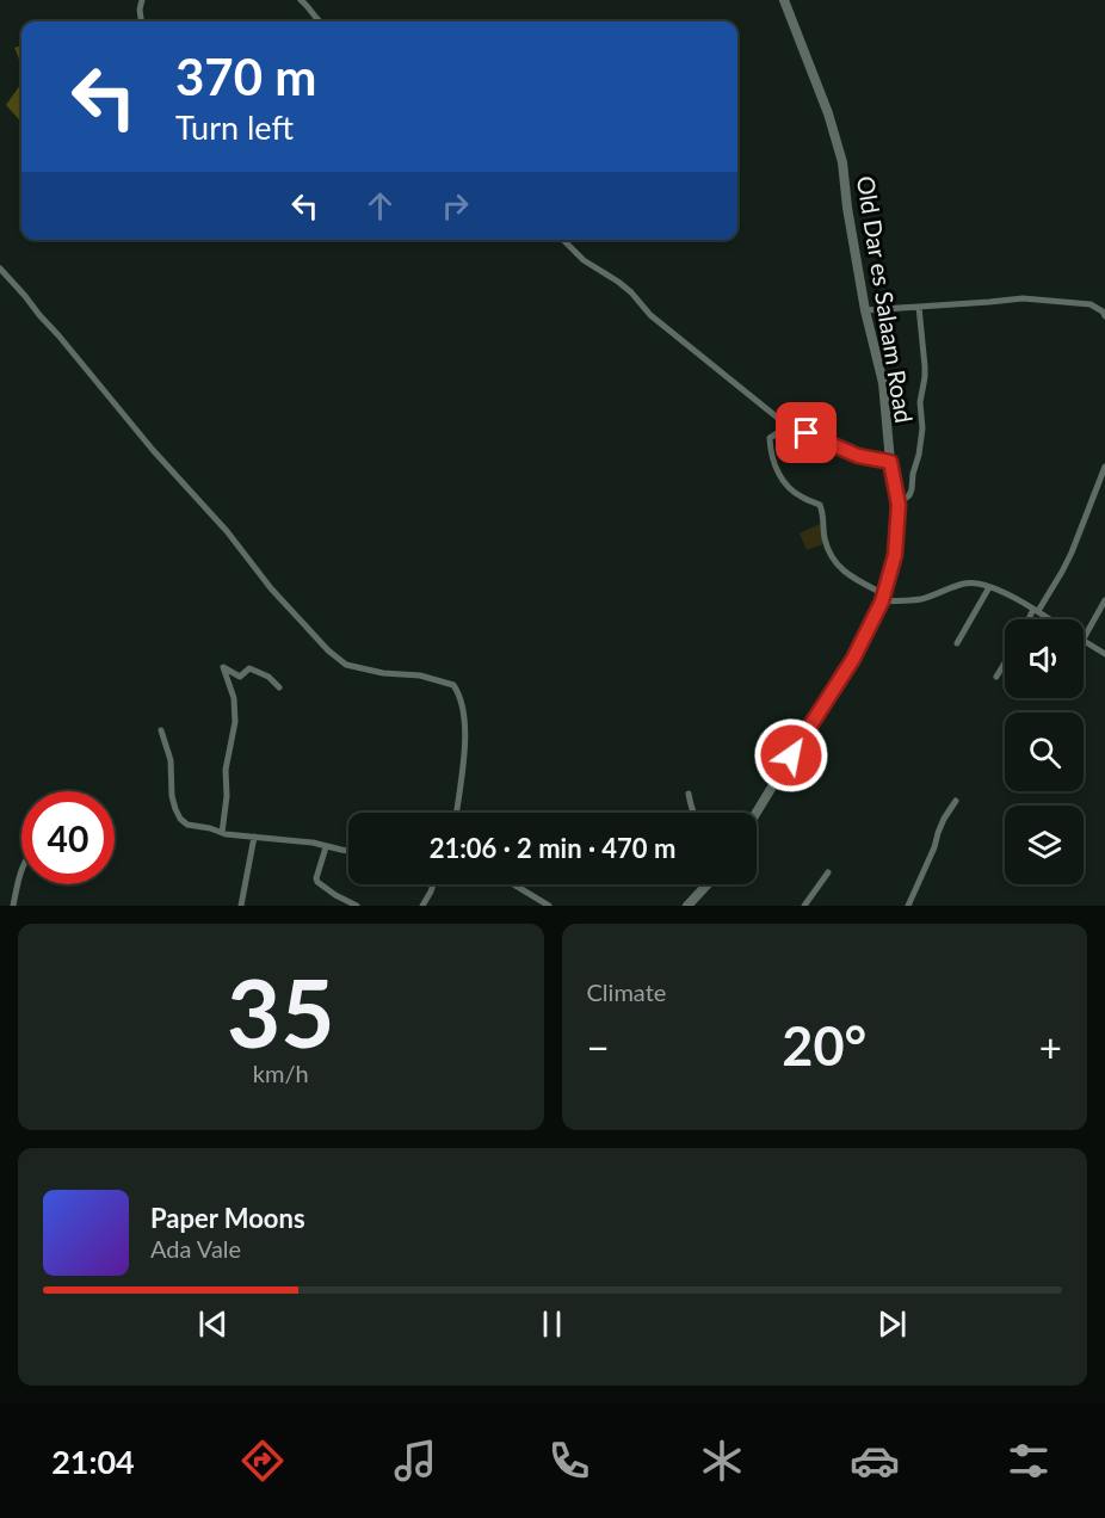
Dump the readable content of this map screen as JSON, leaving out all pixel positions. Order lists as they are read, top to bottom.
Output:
{
  "streets": {
    "street": ["Old Dar es Salaam Road"]
  },
  "page": {
    "turn": ["370 m", "Turn left"],
    "limit": "40",
    "trip": "21:06 · 2 min · 470 m",
    "tile": [
      ["35", "km/h"],
      "Climate"
    ],
    "heat": ["−", "20°", "+"],
    "song": ["Paper Moons", "Ada Vale"],
    "tabs": "21:04"
  }
}
